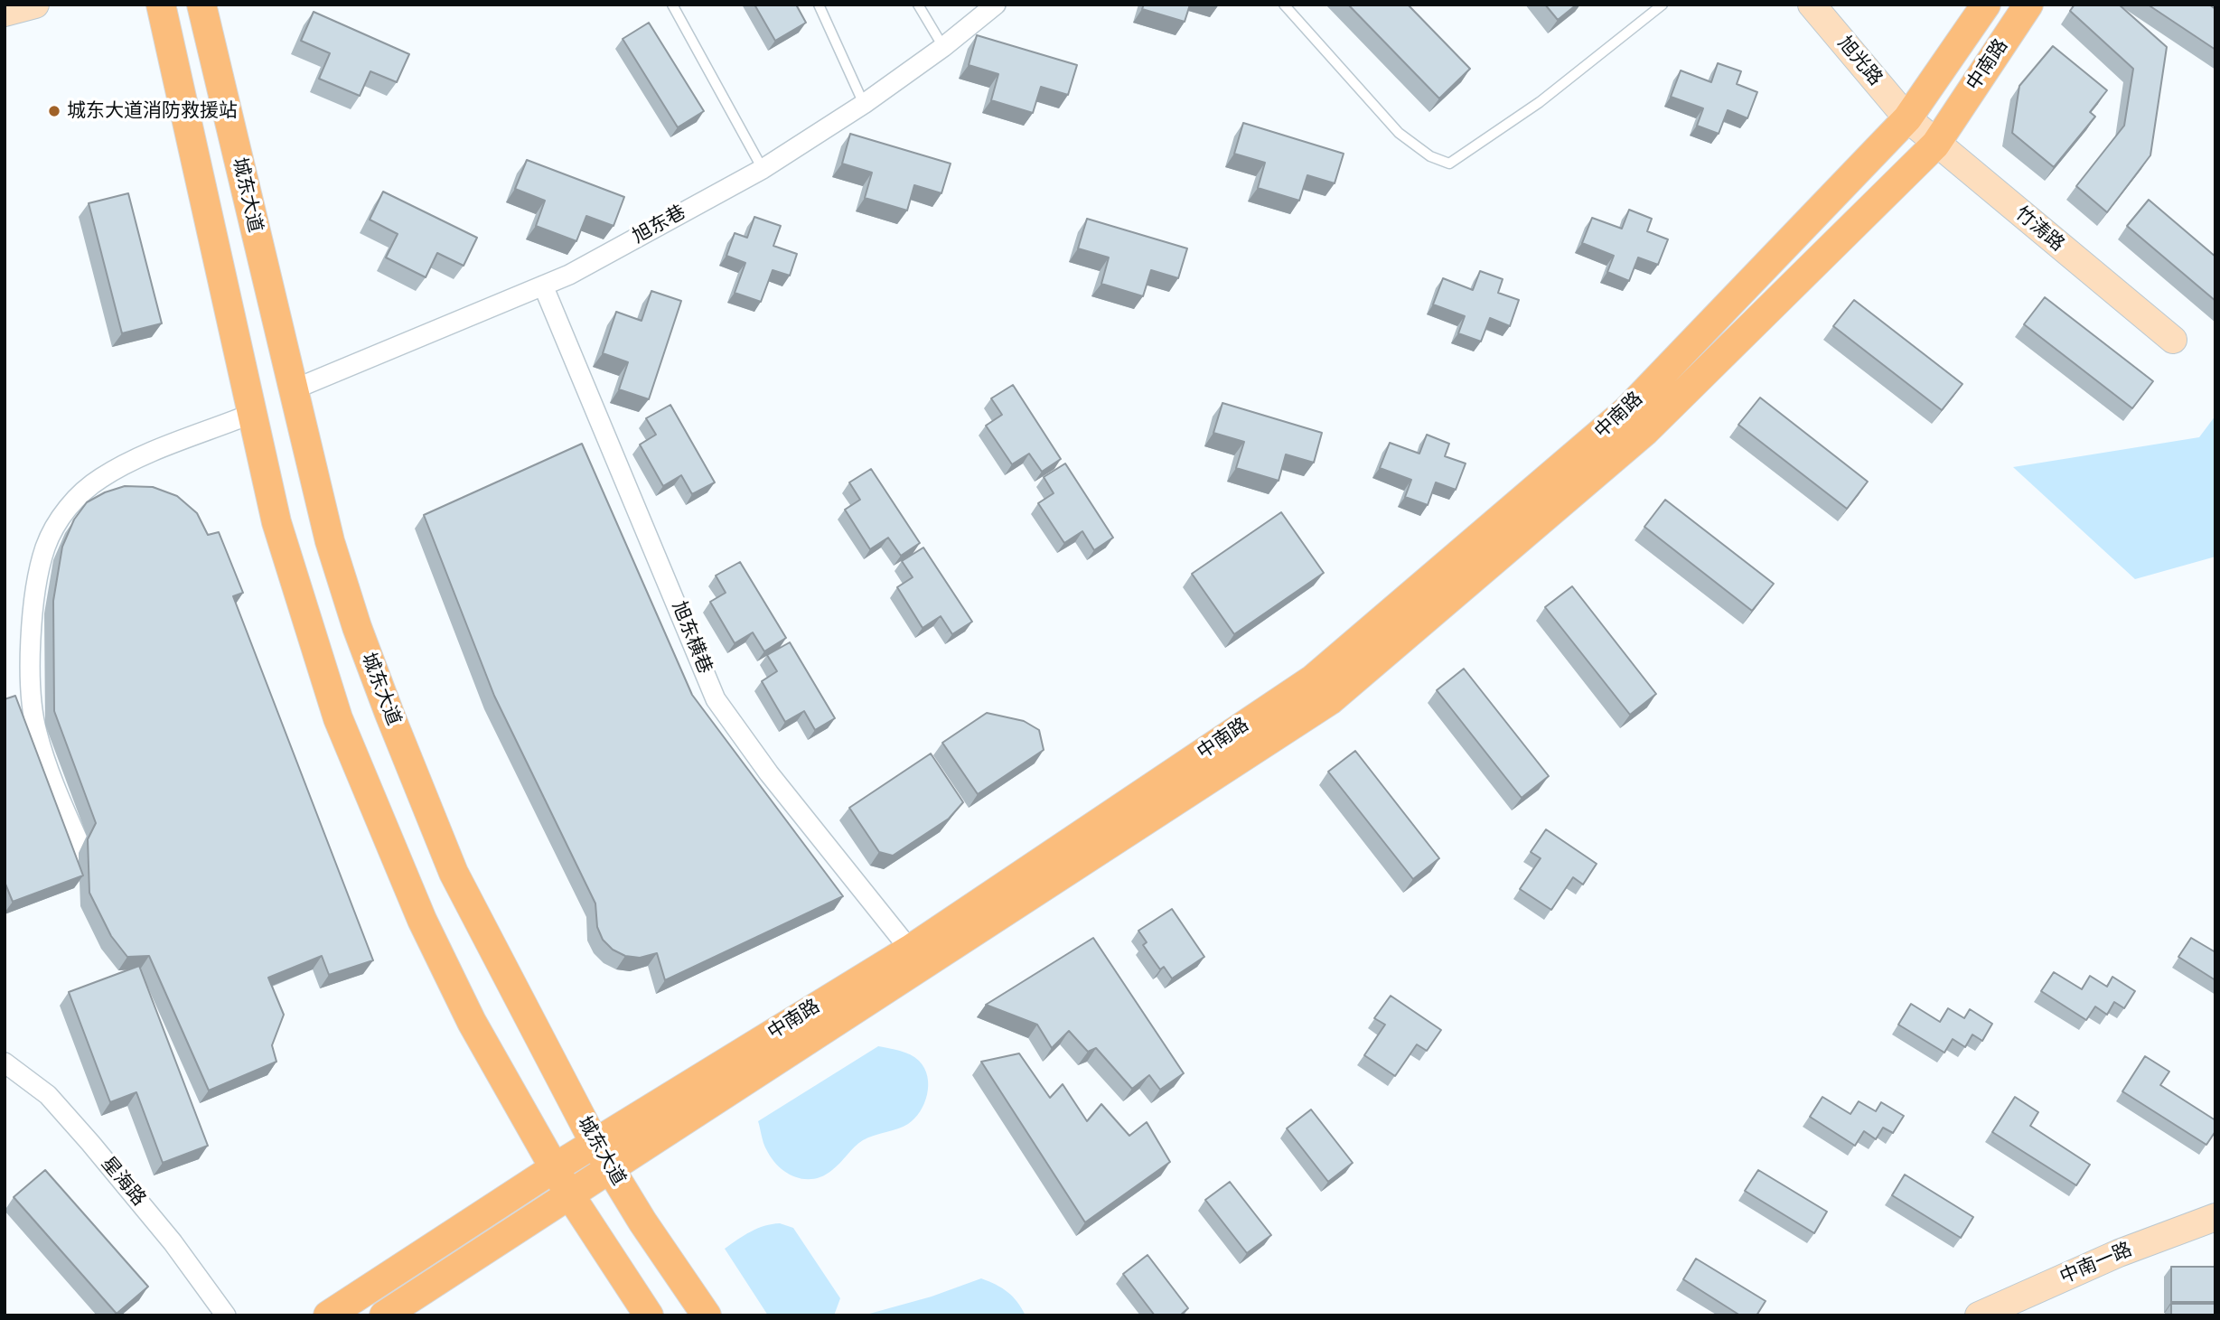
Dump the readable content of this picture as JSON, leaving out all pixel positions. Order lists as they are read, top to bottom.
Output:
{
  "streets": {
    "main road": ["中南路", "城东大道"],
    "street": [
      "旭光路",
      "旭东巷",
      "竹涛路",
      "旭东横巷",
      "星海路",
      "中南一路"
    ]
  },
  "crossings": [
    ["旭光路", "中南路"],
    ["旭光路", "竹涛路"],
    ["中南路", "城东大道"],
    ["中南路", "竹涛路"],
    ["中南路", "旭东横巷"],
    ["城东大道", "旭东巷"],
    ["旭东巷", "旭东横巷"]
  ],
  "places": ["城东大道消防救援站"]
}
